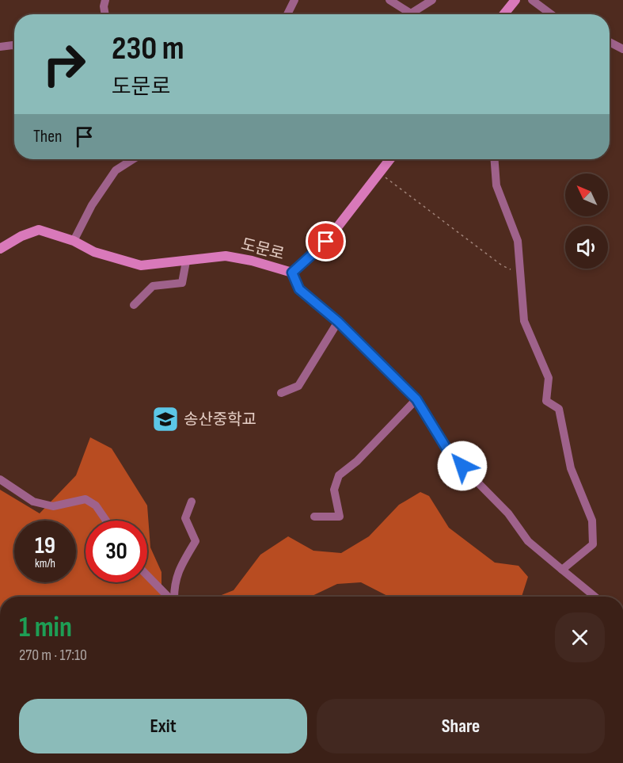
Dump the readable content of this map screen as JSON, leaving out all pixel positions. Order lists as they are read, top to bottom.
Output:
{
  "streets": {
    "street": ["도문로"]
  },
  "places": {
    "school or university": ["송산중학교"]
  },
  "north": "top left",
  "page": {
    "turn": ["230 m", "도문로"],
    "then": "Then",
    "speed": "19 km/h",
    "limit": "30",
    "heading": ["1 min", "270 m · 17:10"],
    "buttons": ["Exit", "Share"]
  }
}
